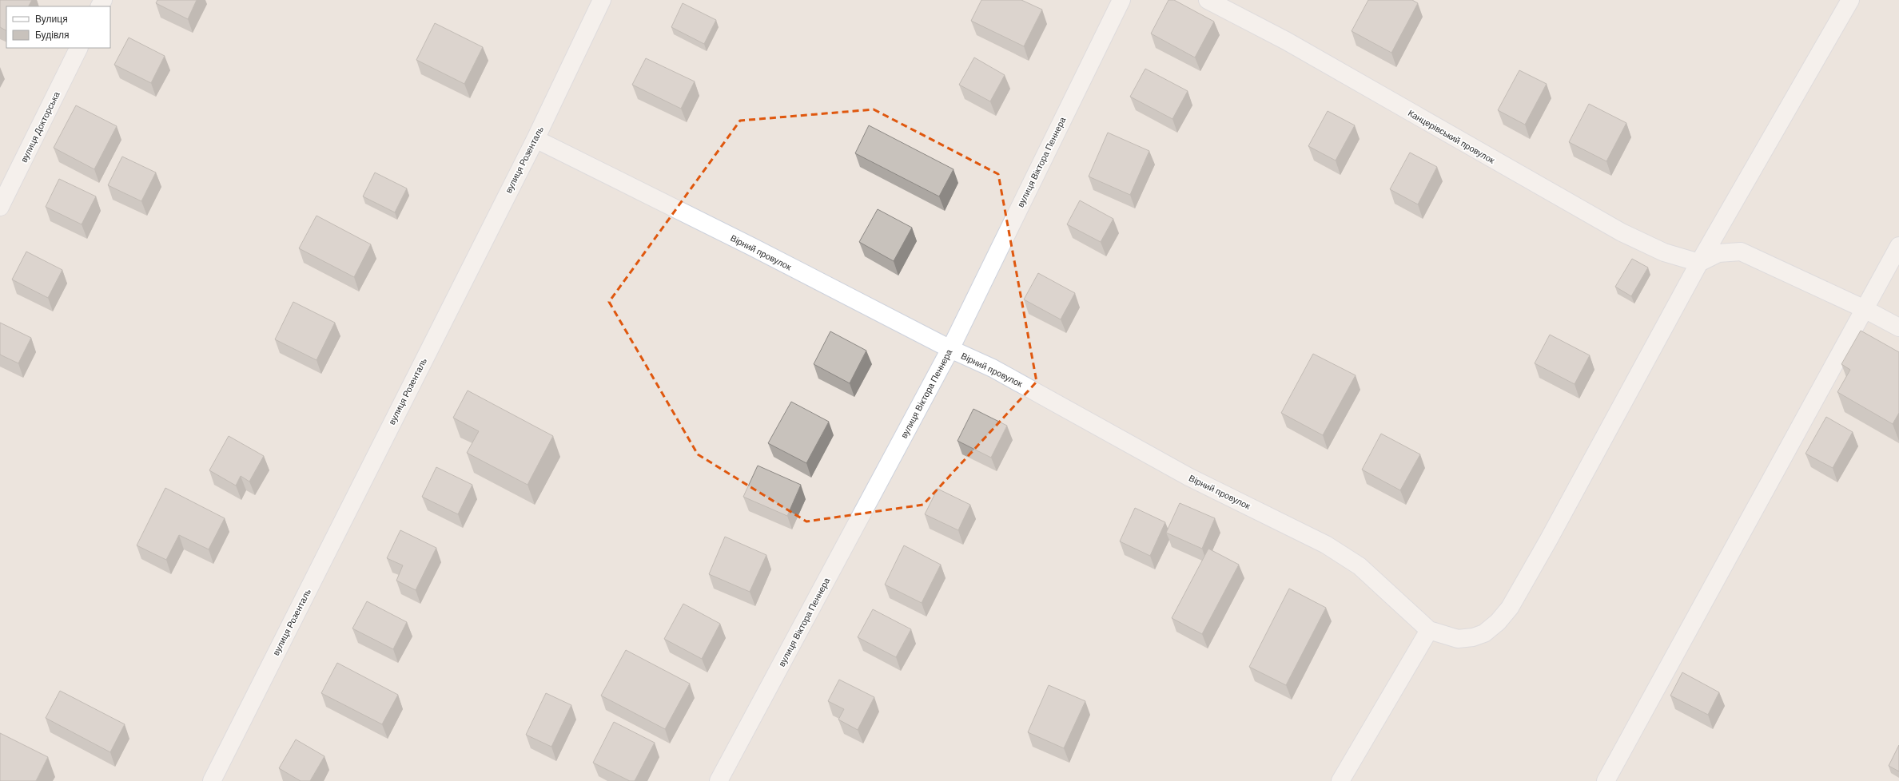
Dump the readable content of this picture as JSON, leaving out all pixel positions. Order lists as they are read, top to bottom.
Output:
{
  "streets": {
    "street": [
      "вулиця Докторська",
      "Канцерівський провулок",
      "вулиця Розенталь",
      "вулиця Віктора Пеннера",
      "Вірний провулок"
    ]
  },
  "crossings": [
    ["вулиця Розенталь", "Вірний провулок"],
    ["вулиця Віктора Пеннера", "Вірний провулок"]
  ],
  "legend": ["Вулиця", "Будівля"]
}
